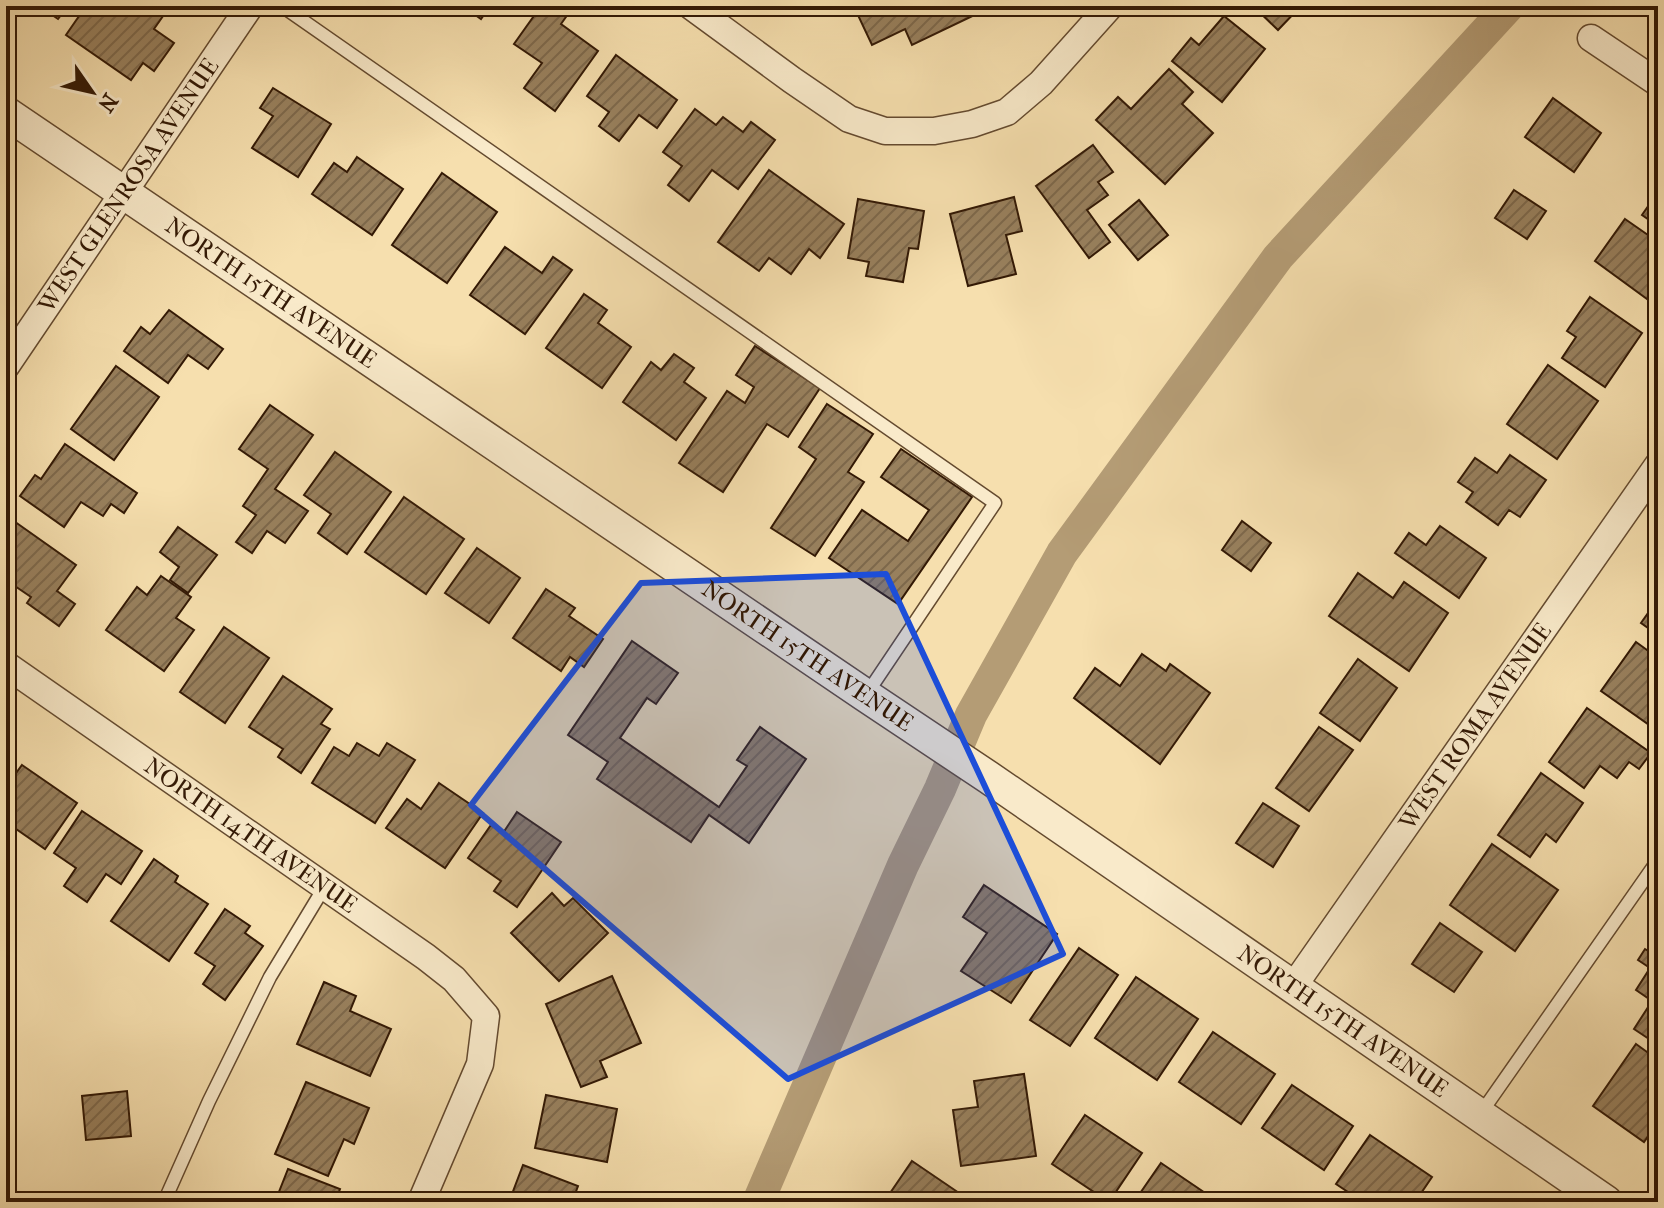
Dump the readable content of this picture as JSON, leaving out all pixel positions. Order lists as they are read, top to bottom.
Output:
{
  "streets": {
    "street": [
      "WEST GLENROSA AVENUE",
      "NORTH 15TH AVENUE",
      "WEST ROMA AVENUE",
      "NORTH 14TH AVENUE"
    ]
  },
  "crossings": [
    ["WEST GLENROSA AVENUE", "NORTH 15TH AVENUE"],
    ["NORTH 15TH AVENUE", "WEST ROMA AVENUE"]
  ],
  "north": "bottom right"
}
